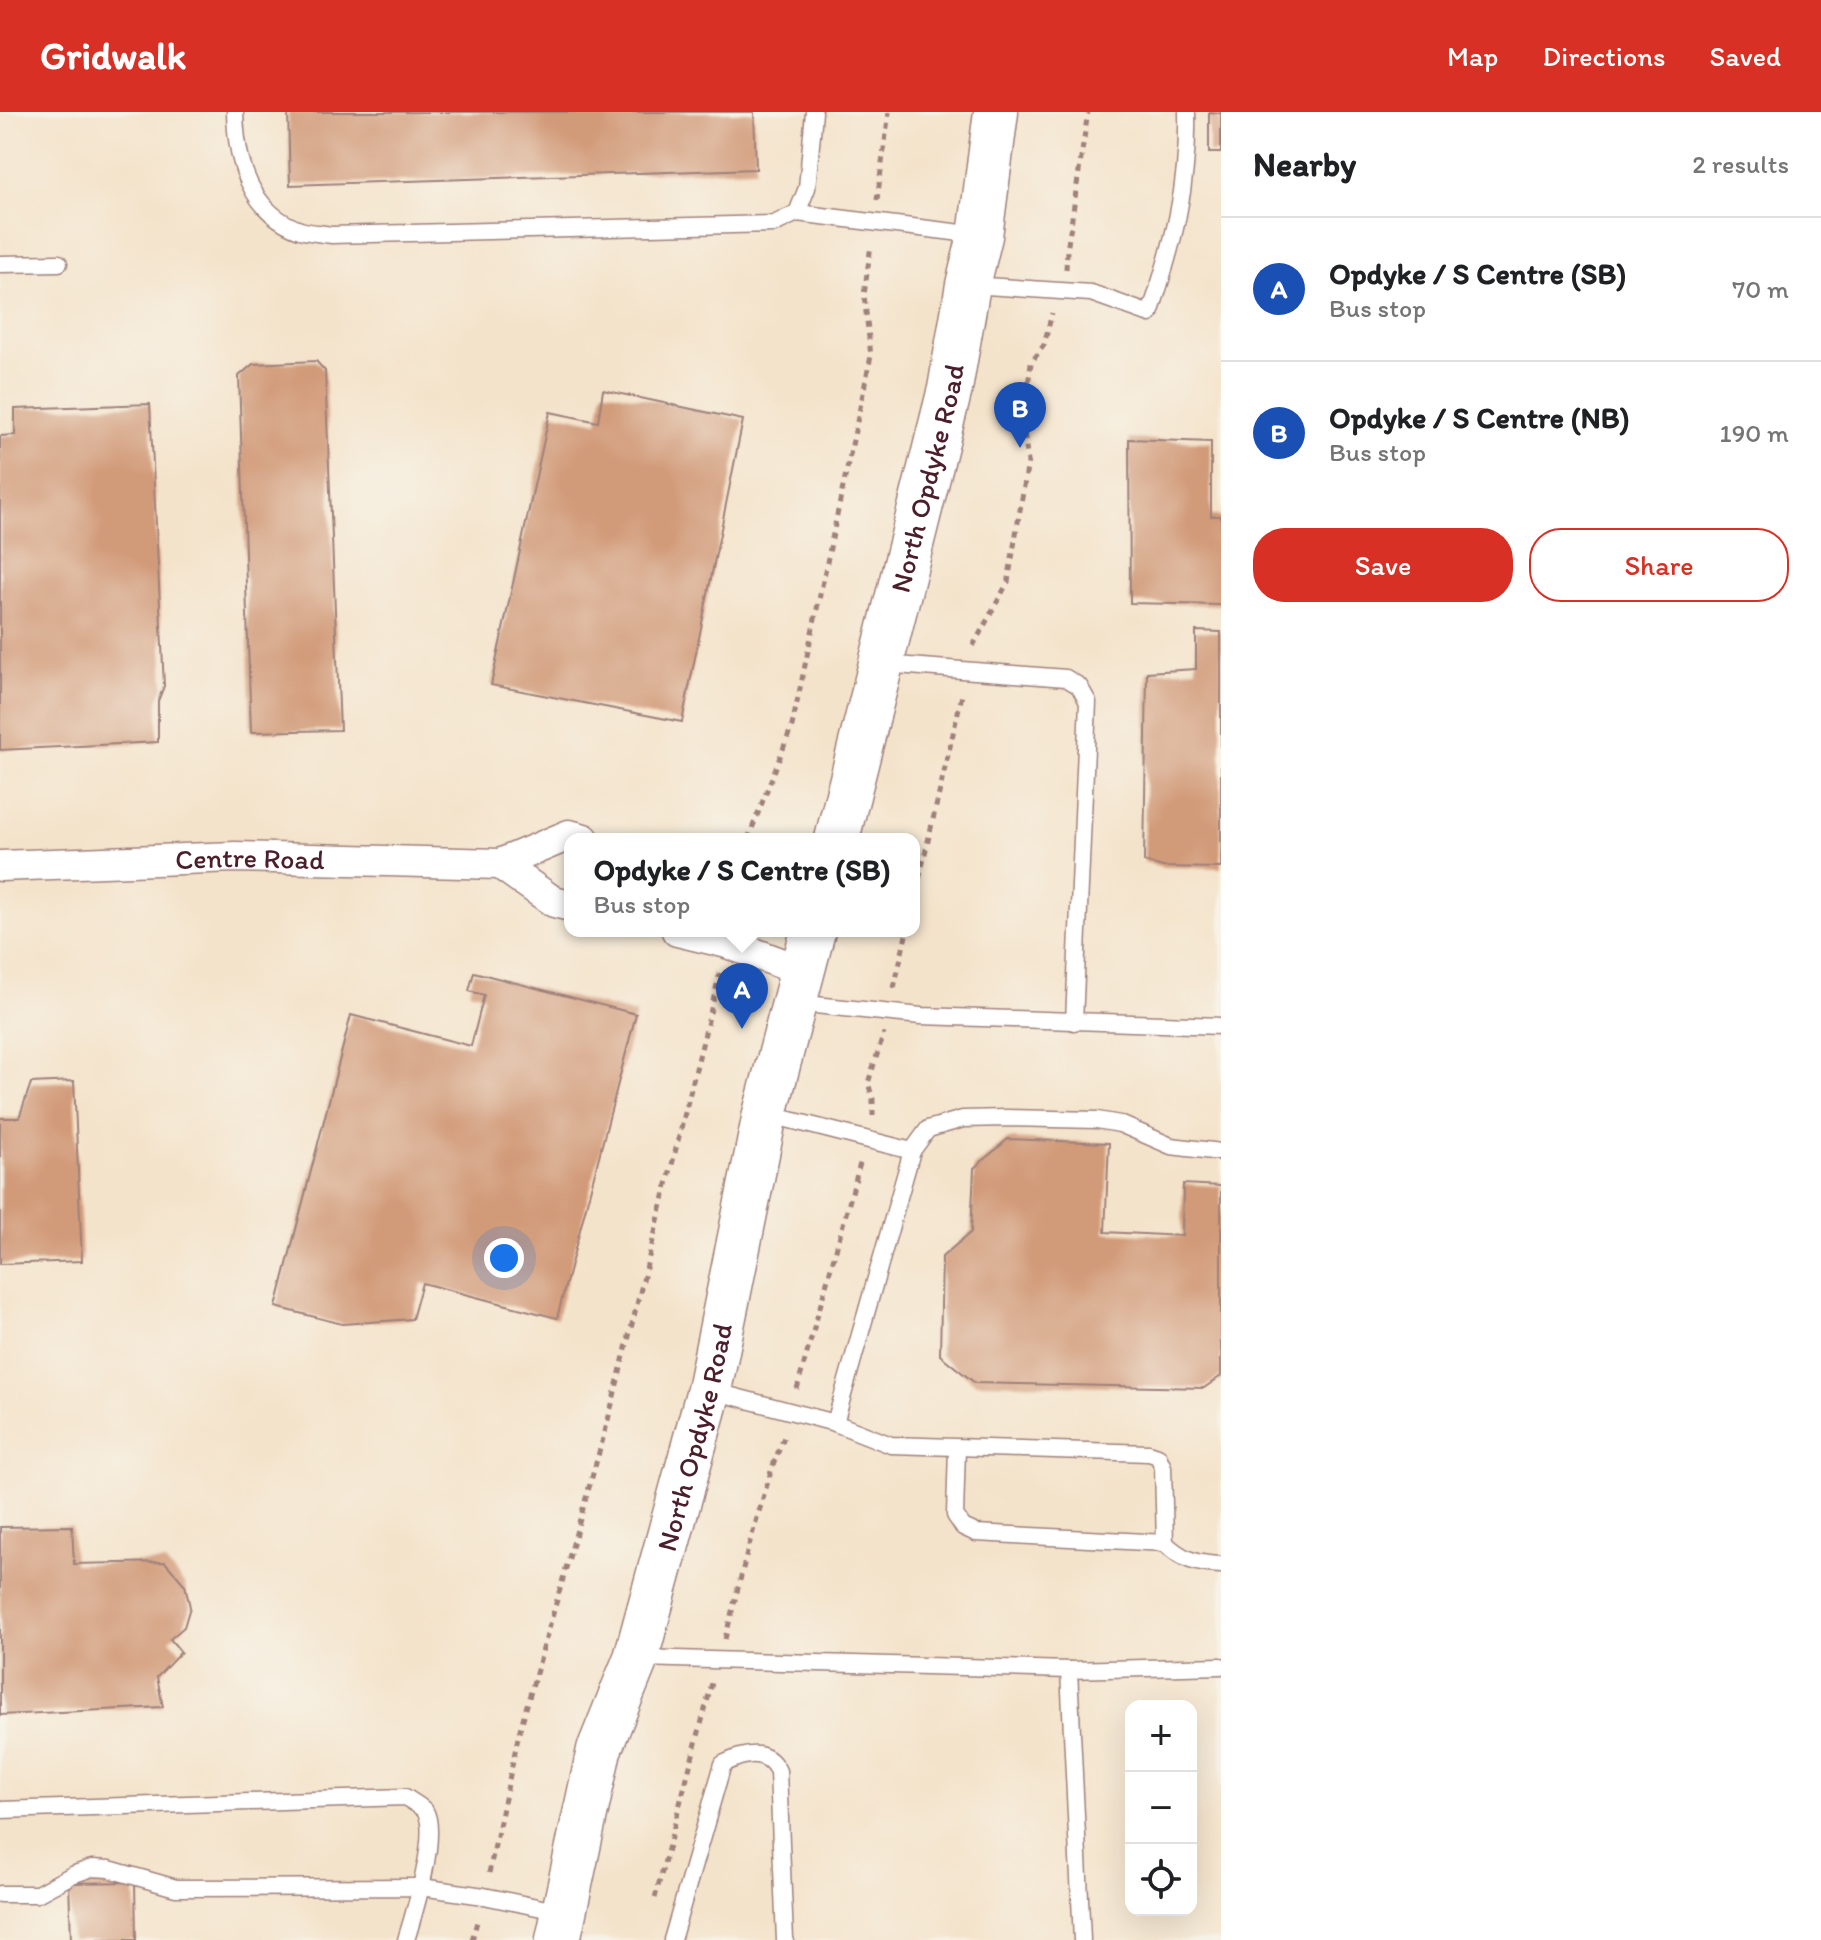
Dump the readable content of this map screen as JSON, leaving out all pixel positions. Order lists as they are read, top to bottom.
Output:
{
  "streets": {
    "main road": ["North Opdyke Road"],
    "street": ["Centre Road"]
  },
  "page": {
    "header": "Gridwalk",
    "nav": ["Map", "Directions", "Saved"],
    "heading": ["Nearby", "2 results"],
    "list": [
      {
        "mark": "A",
        "name": "Opdyke / S Centre (SB)",
        "note": "Bus stop",
        "value": "70 m"
      },
      {
        "mark": "B",
        "name": "Opdyke / S Centre (NB)",
        "note": "Bus stop",
        "value": "190 m"
      }
    ],
    "pins": ["B", "A"],
    "buttons": ["Save", "Share"],
    "popup": ["Opdyke / S Centre (SB)", "Bus stop"],
    "map_buttons": ["+", "−"]
  }
}
